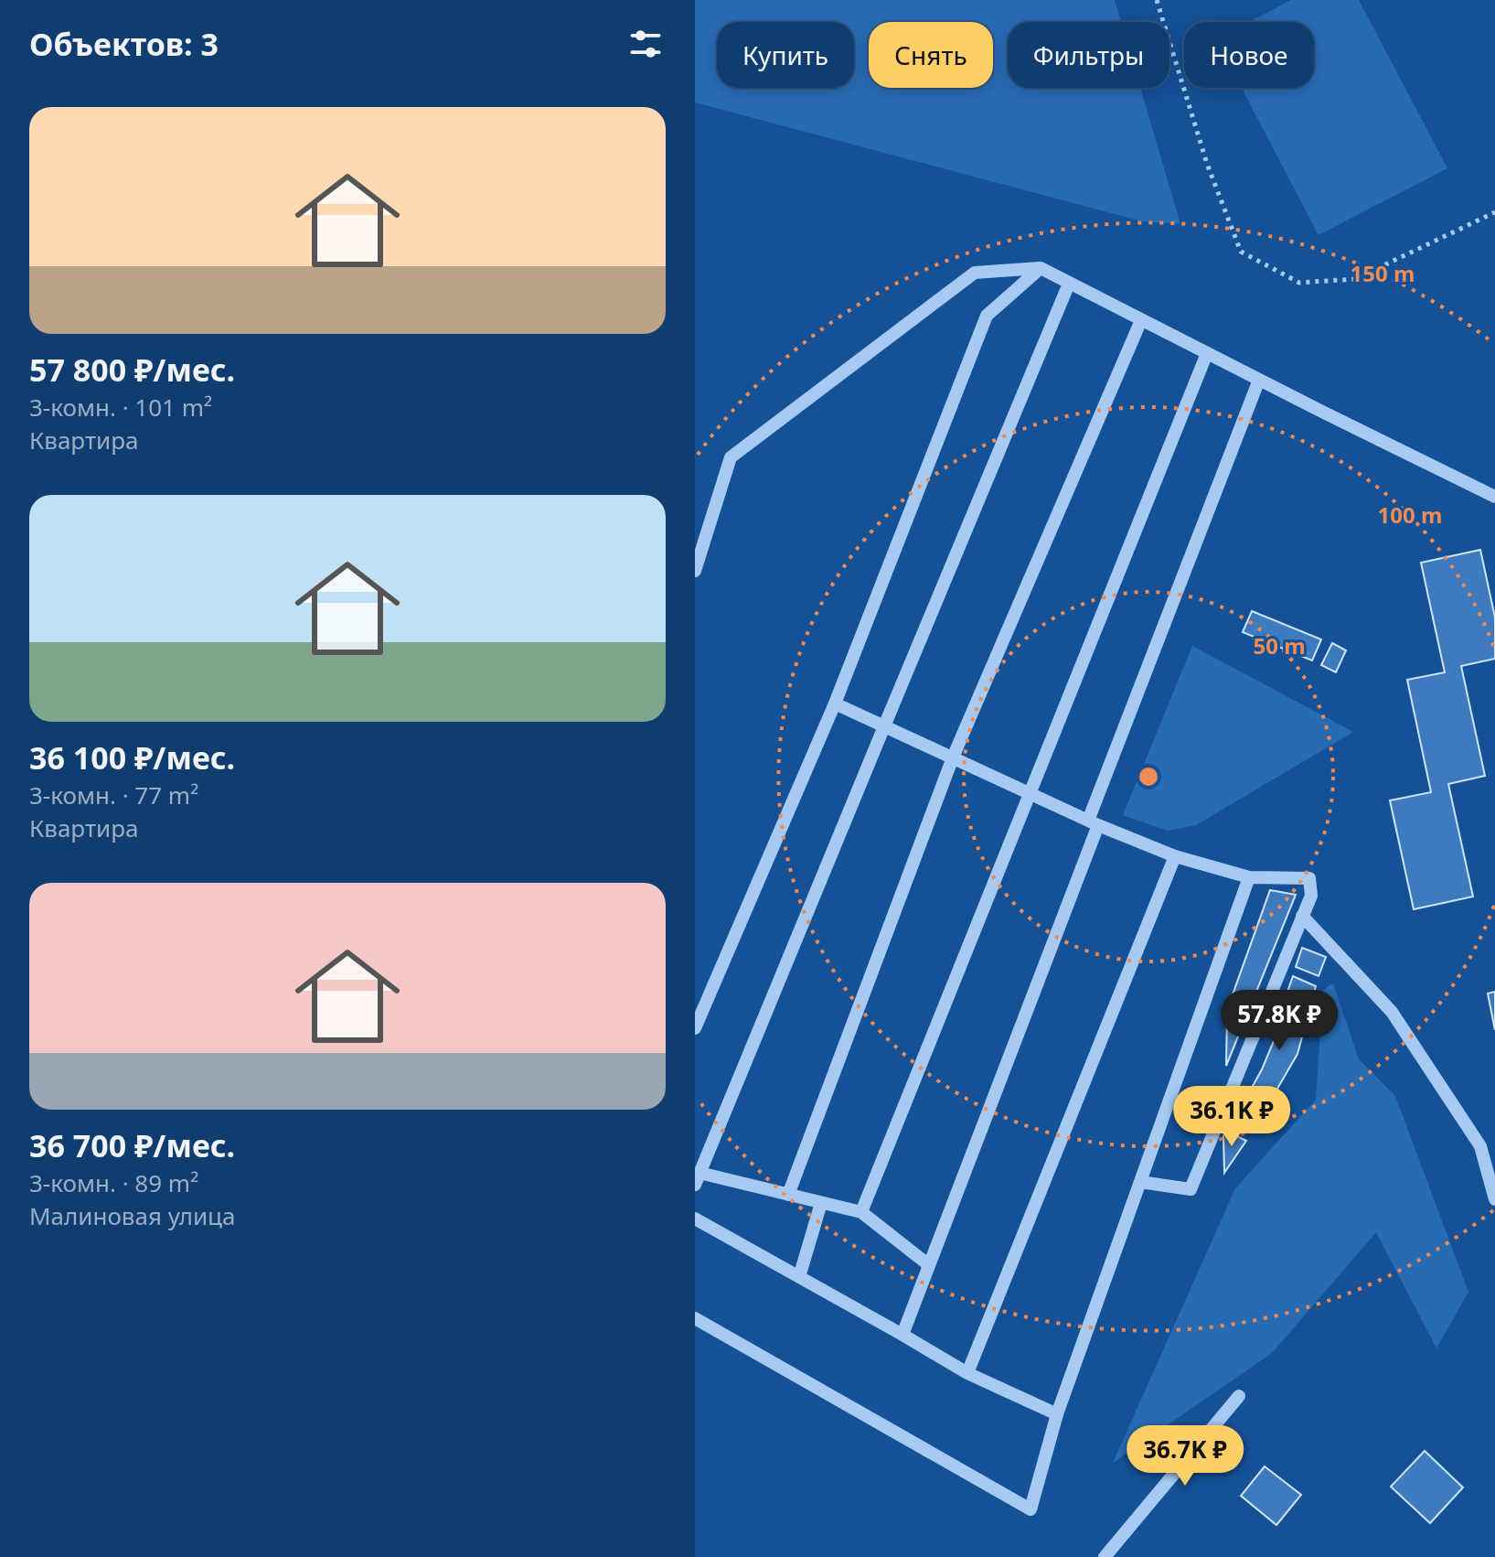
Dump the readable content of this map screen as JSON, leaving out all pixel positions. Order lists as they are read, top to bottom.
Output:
{
  "page": {
    "heading": "Объектов: 3",
    "chip": [
      "Купить",
      "Снять",
      "Фильтры",
      "Новое"
    ],
    "list": [
      {
        "name": "57 800 ₽/мес.",
        "note": "3-комн. · 101 m² · Квартира"
      },
      {
        "name": "36 100 ₽/мес.",
        "note": "3-комн. · 77 m² · Квартира"
      },
      {
        "name": "36 700 ₽/мес.",
        "note": "3-комн. · 89 m² · Малиновая улица"
      }
    ],
    "price": ["57.8K ₽", "36.1K ₽", "36.7K ₽"]
  },
  "rings": ["150 m", "100 m", "50 m"]
}
